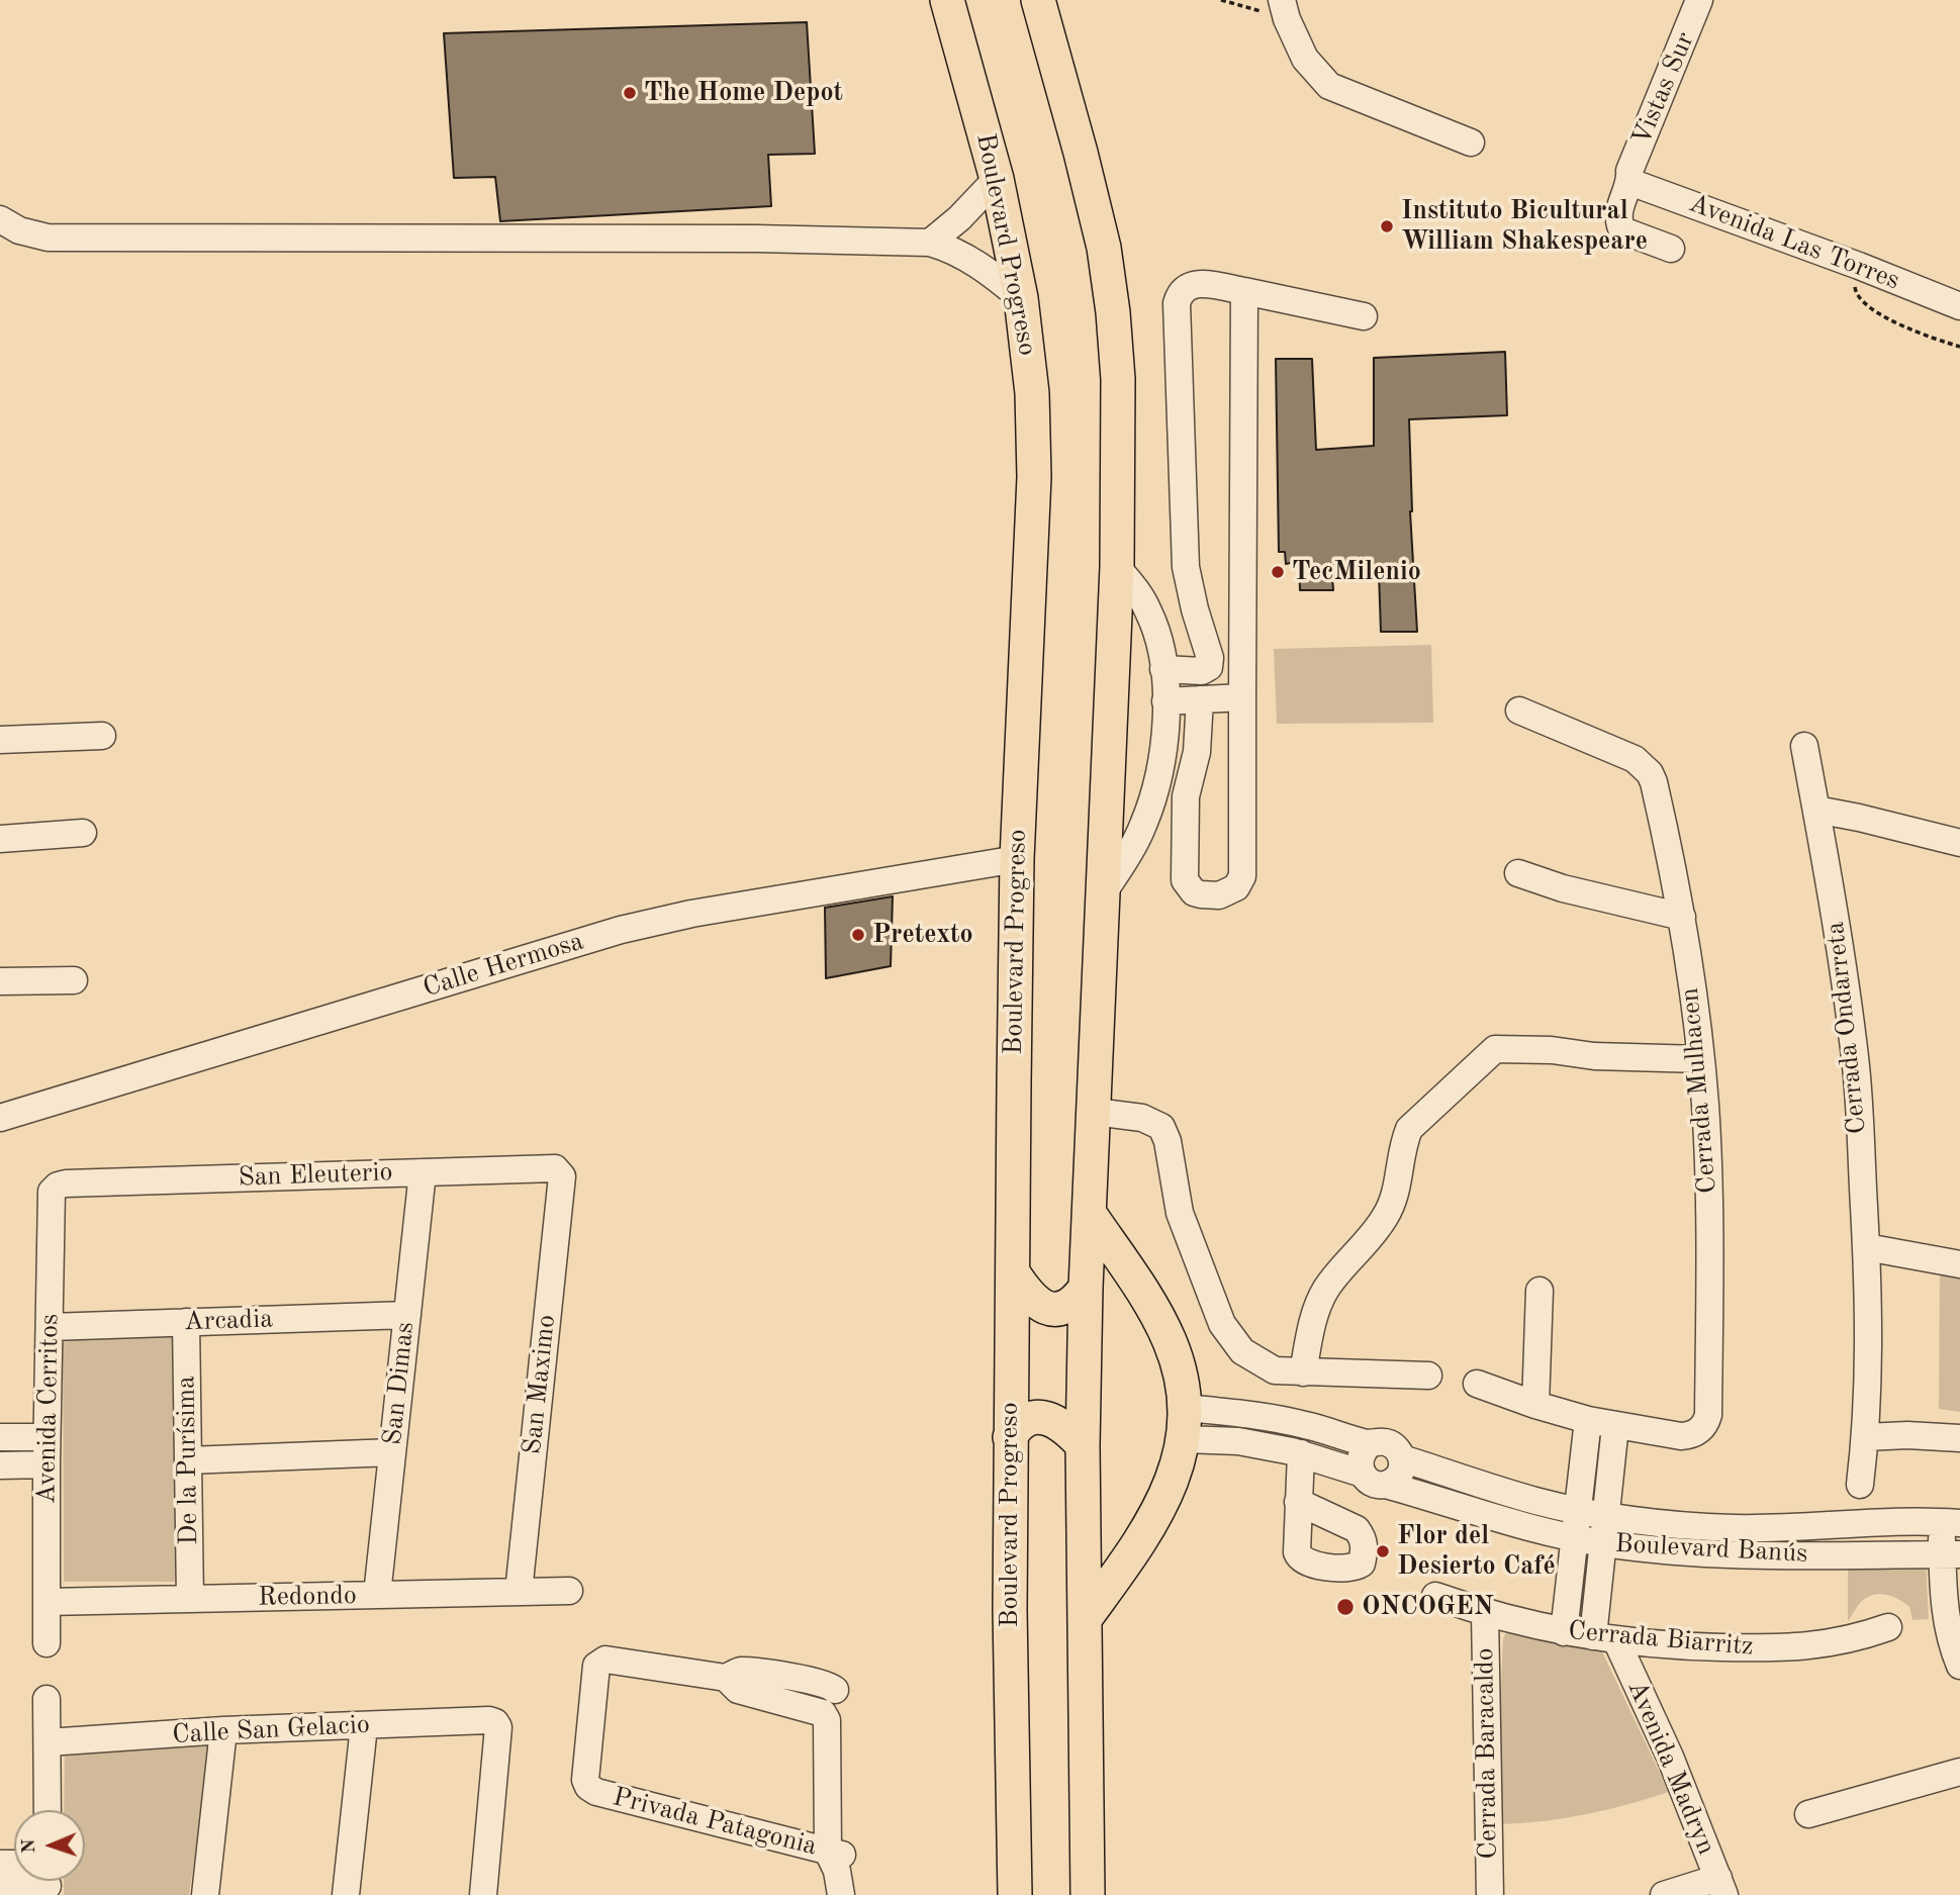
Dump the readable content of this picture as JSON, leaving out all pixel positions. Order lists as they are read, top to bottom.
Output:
{
  "streets": {
    "main road": ["Boulevard Progreso"],
    "street": [
      "Vistas Sur",
      "Avenida Las Torres",
      "Calle Hermosa",
      "Cerrada Ondarreta",
      "Cerrada Mulhacen",
      "San Eleuterio",
      "Arcadia",
      "San Dimas",
      "San Maximo",
      "Avenida Cerritos",
      "De la Purísima",
      "Boulevard Banús",
      "Redondo",
      "Cerrada Biarritz",
      "Calle San Gelacio",
      "Cerrada Baracaldo",
      "Avenida Madryn",
      "Privada Patagonia"
    ]
  },
  "crossings": [
    ["Vistas Sur", "Avenida Las Torres"],
    ["Boulevard Progreso", "Calle Hermosa"],
    ["San Eleuterio", "San Dimas"],
    ["San Eleuterio", "San Maximo"],
    ["San Eleuterio", "Avenida Cerritos"],
    ["Arcadia", "San Dimas"],
    ["Arcadia", "Avenida Cerritos"],
    ["Arcadia", "De la Purísima"],
    ["San Dimas", "Redondo"],
    ["San Maximo", "Redondo"],
    ["Avenida Cerritos", "Redondo"],
    ["De la Purísima", "Redondo"],
    ["Cerrada Biarritz", "Cerrada Baracaldo"],
    ["Cerrada Biarritz", "Avenida Madryn"]
  ],
  "places": [
    "The Home Depot",
    "Instituto Bicultural William Shakespeare",
    "TecMilenio",
    "Pretexto",
    "Flor del Desierto Café",
    "ONCOGEN"
  ],
  "north": "left"
}
